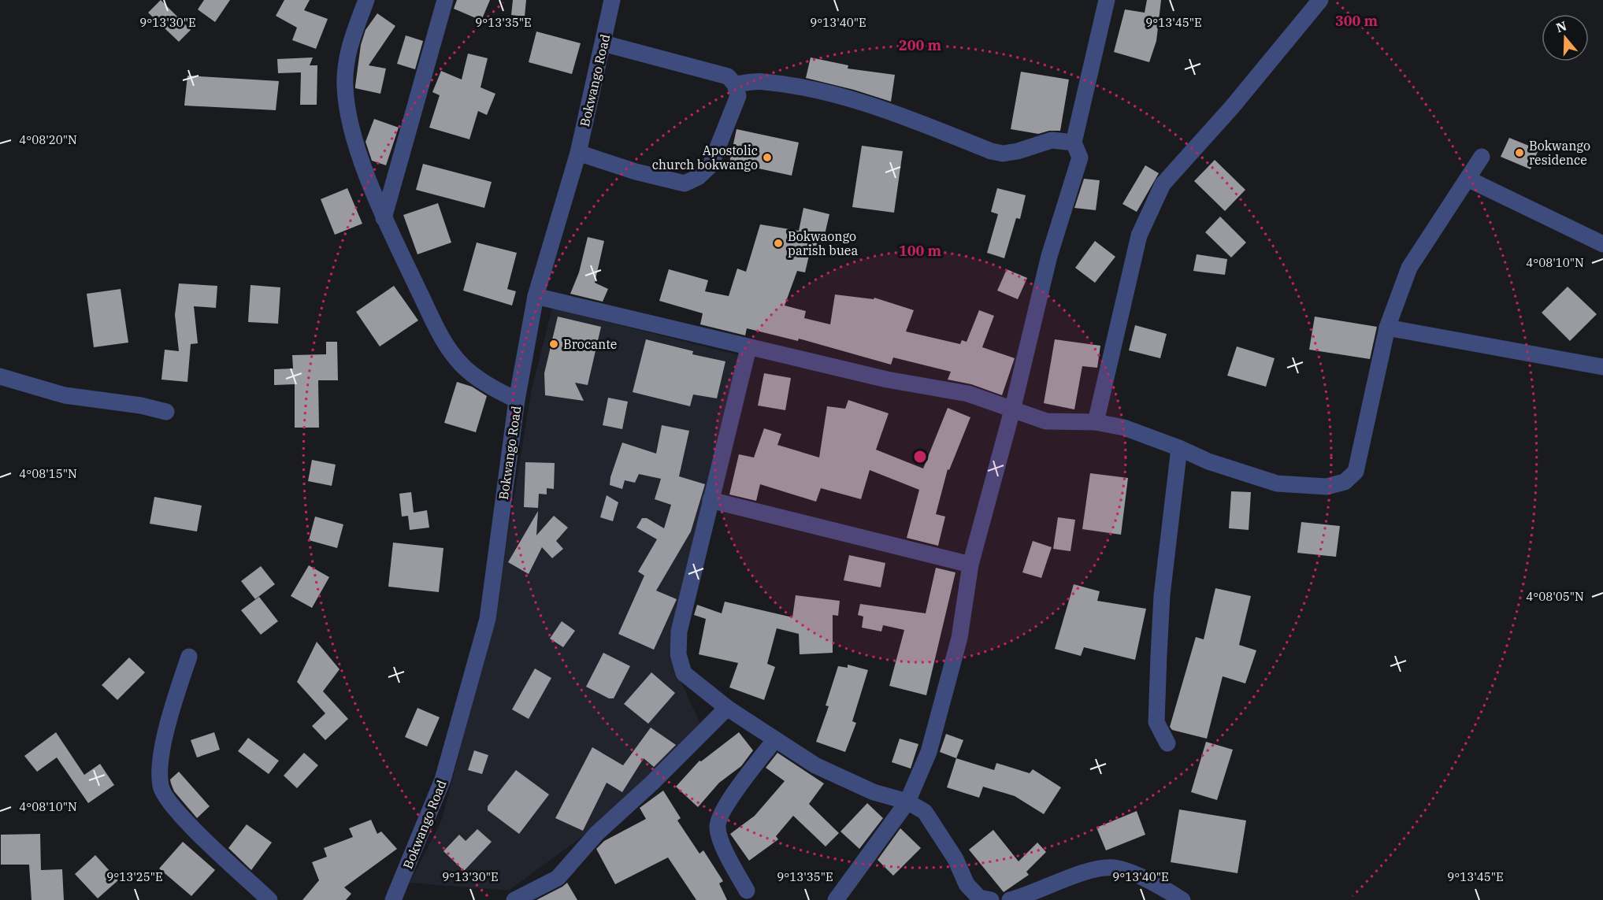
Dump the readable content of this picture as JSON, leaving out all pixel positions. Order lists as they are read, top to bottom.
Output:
{
  "streets": {
    "street": ["Bokwango Road"]
  },
  "places": [
    "Bokwango residence",
    "Apostolic church bokwango",
    "Bokwaongo parish buea",
    "Brocante"
  ],
  "north": "top",
  "coordinates": [
    "9°13'35\"E",
    "9°13'30\"E",
    "9°13'40\"E",
    "9°13'45\"E",
    "4°08'20\"N",
    "4°08'10\"N",
    "4°08'15\"N",
    "4°08'05\"N",
    "9°13'25\"E"
  ],
  "rings": ["300 m", "200 m", "100 m"]
}
